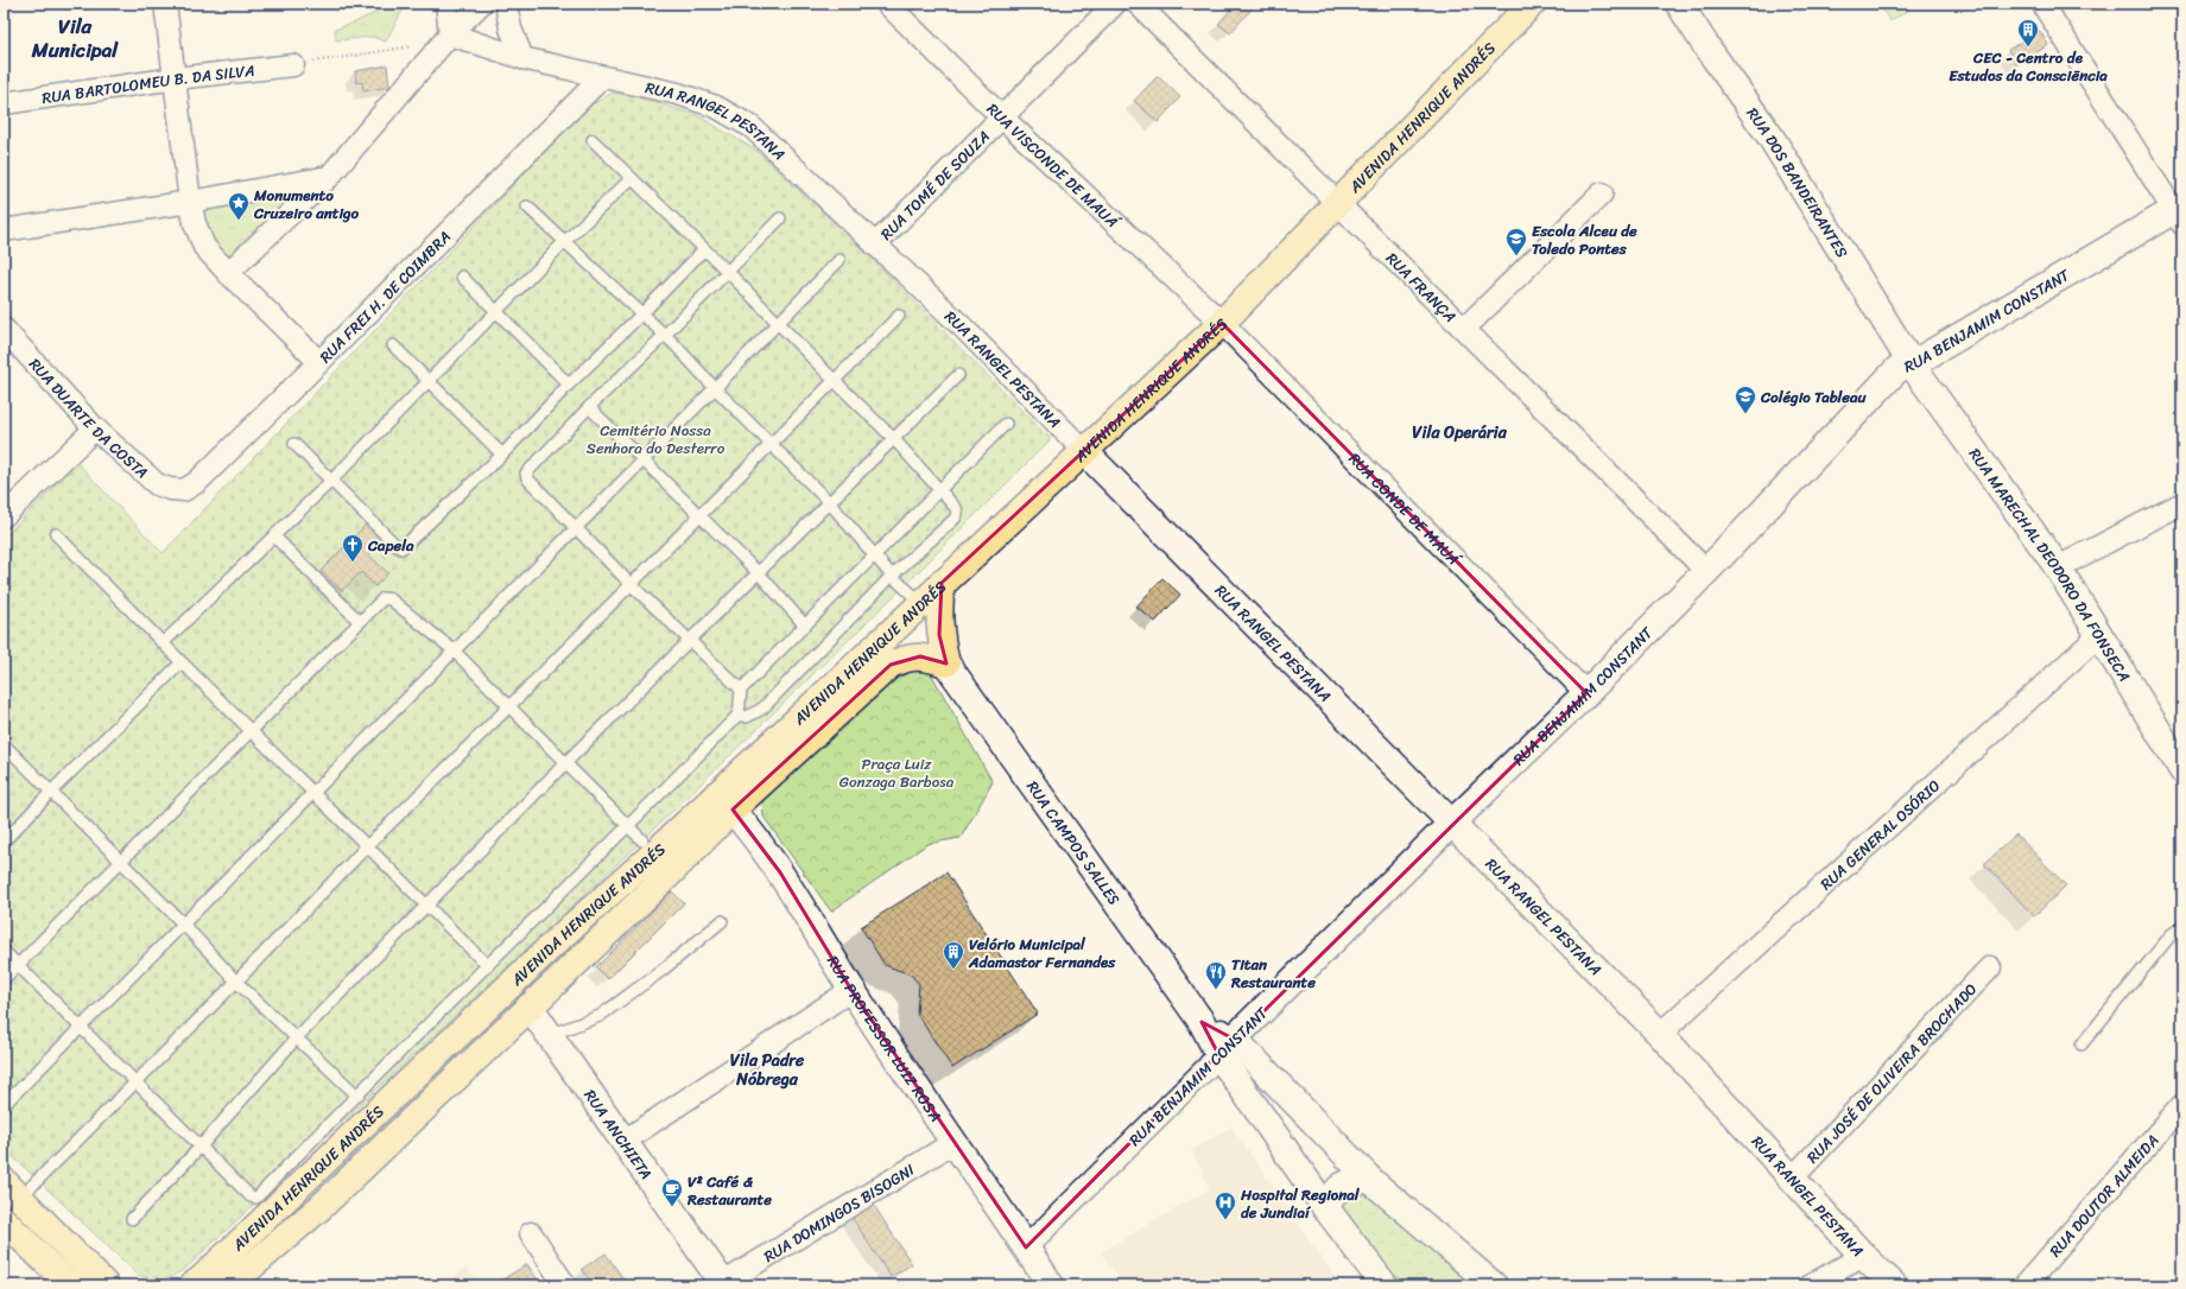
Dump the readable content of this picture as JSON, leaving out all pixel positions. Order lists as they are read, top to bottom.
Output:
{
  "streets": {
    "main road": [
      "AVENIDA HENRIQUE ANDRÉS",
      "RUA RANGEL PESTANA",
      "RUA DOS BANDEIRANTES",
      "RUA BENJAMIM CONSTANT",
      "RUA MARECHAL DEODORO DA FONSECA",
      "RUA CAMPOS SALLES",
      "RUA PROFESSOR LUIZ ROSA",
      "RUA ANCHIETA"
    ],
    "street": [
      "RUA BARTOLOMEU B. DA SILVA",
      "RUA VISCONDE DE MAUÁ",
      "RUA TOMÉ DE SOUZA",
      "RUA FRANÇA",
      "RUA FREI H. DE COIMBRA",
      "RUA DUARTE DA COSTA",
      "RUA CONDE DE MAUÁ",
      "RUA GENERAL OSÓRIO",
      "RUA JOSÉ DE OLIVEIRA BROCHADO",
      "RUA DOUTOR ALMEIDA",
      "RUA DOMINGOS BISOGNI"
    ]
  },
  "crossings": [
    ["AVENIDA HENRIQUE ANDRÉS", "RUA RANGEL PESTANA"],
    ["AVENIDA HENRIQUE ANDRÉS", "RUA VISCONDE DE MAUÁ"],
    ["AVENIDA HENRIQUE ANDRÉS", "RUA FRANÇA"],
    ["AVENIDA HENRIQUE ANDRÉS", "RUA CONDE DE MAUÁ"],
    ["AVENIDA HENRIQUE ANDRÉS", "RUA CAMPOS SALLES"],
    ["AVENIDA HENRIQUE ANDRÉS", "RUA PROFESSOR LUIZ ROSA"],
    ["AVENIDA HENRIQUE ANDRÉS", "RUA ANCHIETA"],
    ["RUA RANGEL PESTANA", "RUA TOMÉ DE SOUZA"],
    ["RUA RANGEL PESTANA", "RUA FREI H. DE COIMBRA"],
    ["RUA RANGEL PESTANA", "RUA BENJAMIM CONSTANT"],
    ["RUA RANGEL PESTANA", "RUA GENERAL OSÓRIO"],
    ["RUA RANGEL PESTANA", "RUA JOSÉ DE OLIVEIRA BROCHADO"],
    ["RUA VISCONDE DE MAUÁ", "RUA TOMÉ DE SOUZA"],
    ["RUA VISCONDE DE MAUÁ", "RUA CONDE DE MAUÁ"],
    ["RUA DOS BANDEIRANTES", "RUA BENJAMIM CONSTANT"],
    ["RUA DOS BANDEIRANTES", "RUA MARECHAL DEODORO DA FONSECA"],
    ["RUA FRANÇA", "RUA BENJAMIM CONSTANT"],
    ["RUA FREI H. DE COIMBRA", "RUA DUARTE DA COSTA"],
    ["RUA BENJAMIM CONSTANT", "RUA CONDE DE MAUÁ"],
    ["RUA BENJAMIM CONSTANT", "RUA MARECHAL DEODORO DA FONSECA"],
    ["RUA BENJAMIM CONSTANT", "RUA CAMPOS SALLES"],
    ["RUA BENJAMIM CONSTANT", "RUA PROFESSOR LUIZ ROSA"],
    ["RUA MARECHAL DEODORO DA FONSECA", "RUA GENERAL OSÓRIO"],
    ["RUA PROFESSOR LUIZ ROSA", "RUA DOMINGOS BISOGNI"],
    ["RUA ANCHIETA", "RUA DOMINGOS BISOGNI"]
  ],
  "districts": ["Vila Municipal", "Vila Operária", "Vila Padre Nóbrega"],
  "parks": ["Cemitério Nossa Senhora do Desterro", "Praça Luiz Gonzaga Barbosa"],
  "places": {
    "building": ["CEC - Centro de Estudos da Consciẽncia", "Velório Municipal Adamastor Fernandes"],
    "place": ["Monumento Cruzeiro antigo"],
    "school or university": ["Escola Alceu de Toledo Pontes", "Colégio Tableau"],
    "church": ["Capela"],
    "restaurant": ["Titan Restaurante"],
    "cafe": ["V² Café & Restaurante"],
    "hospital": ["Hospital Regional de Jundiaí"]
  }
}
